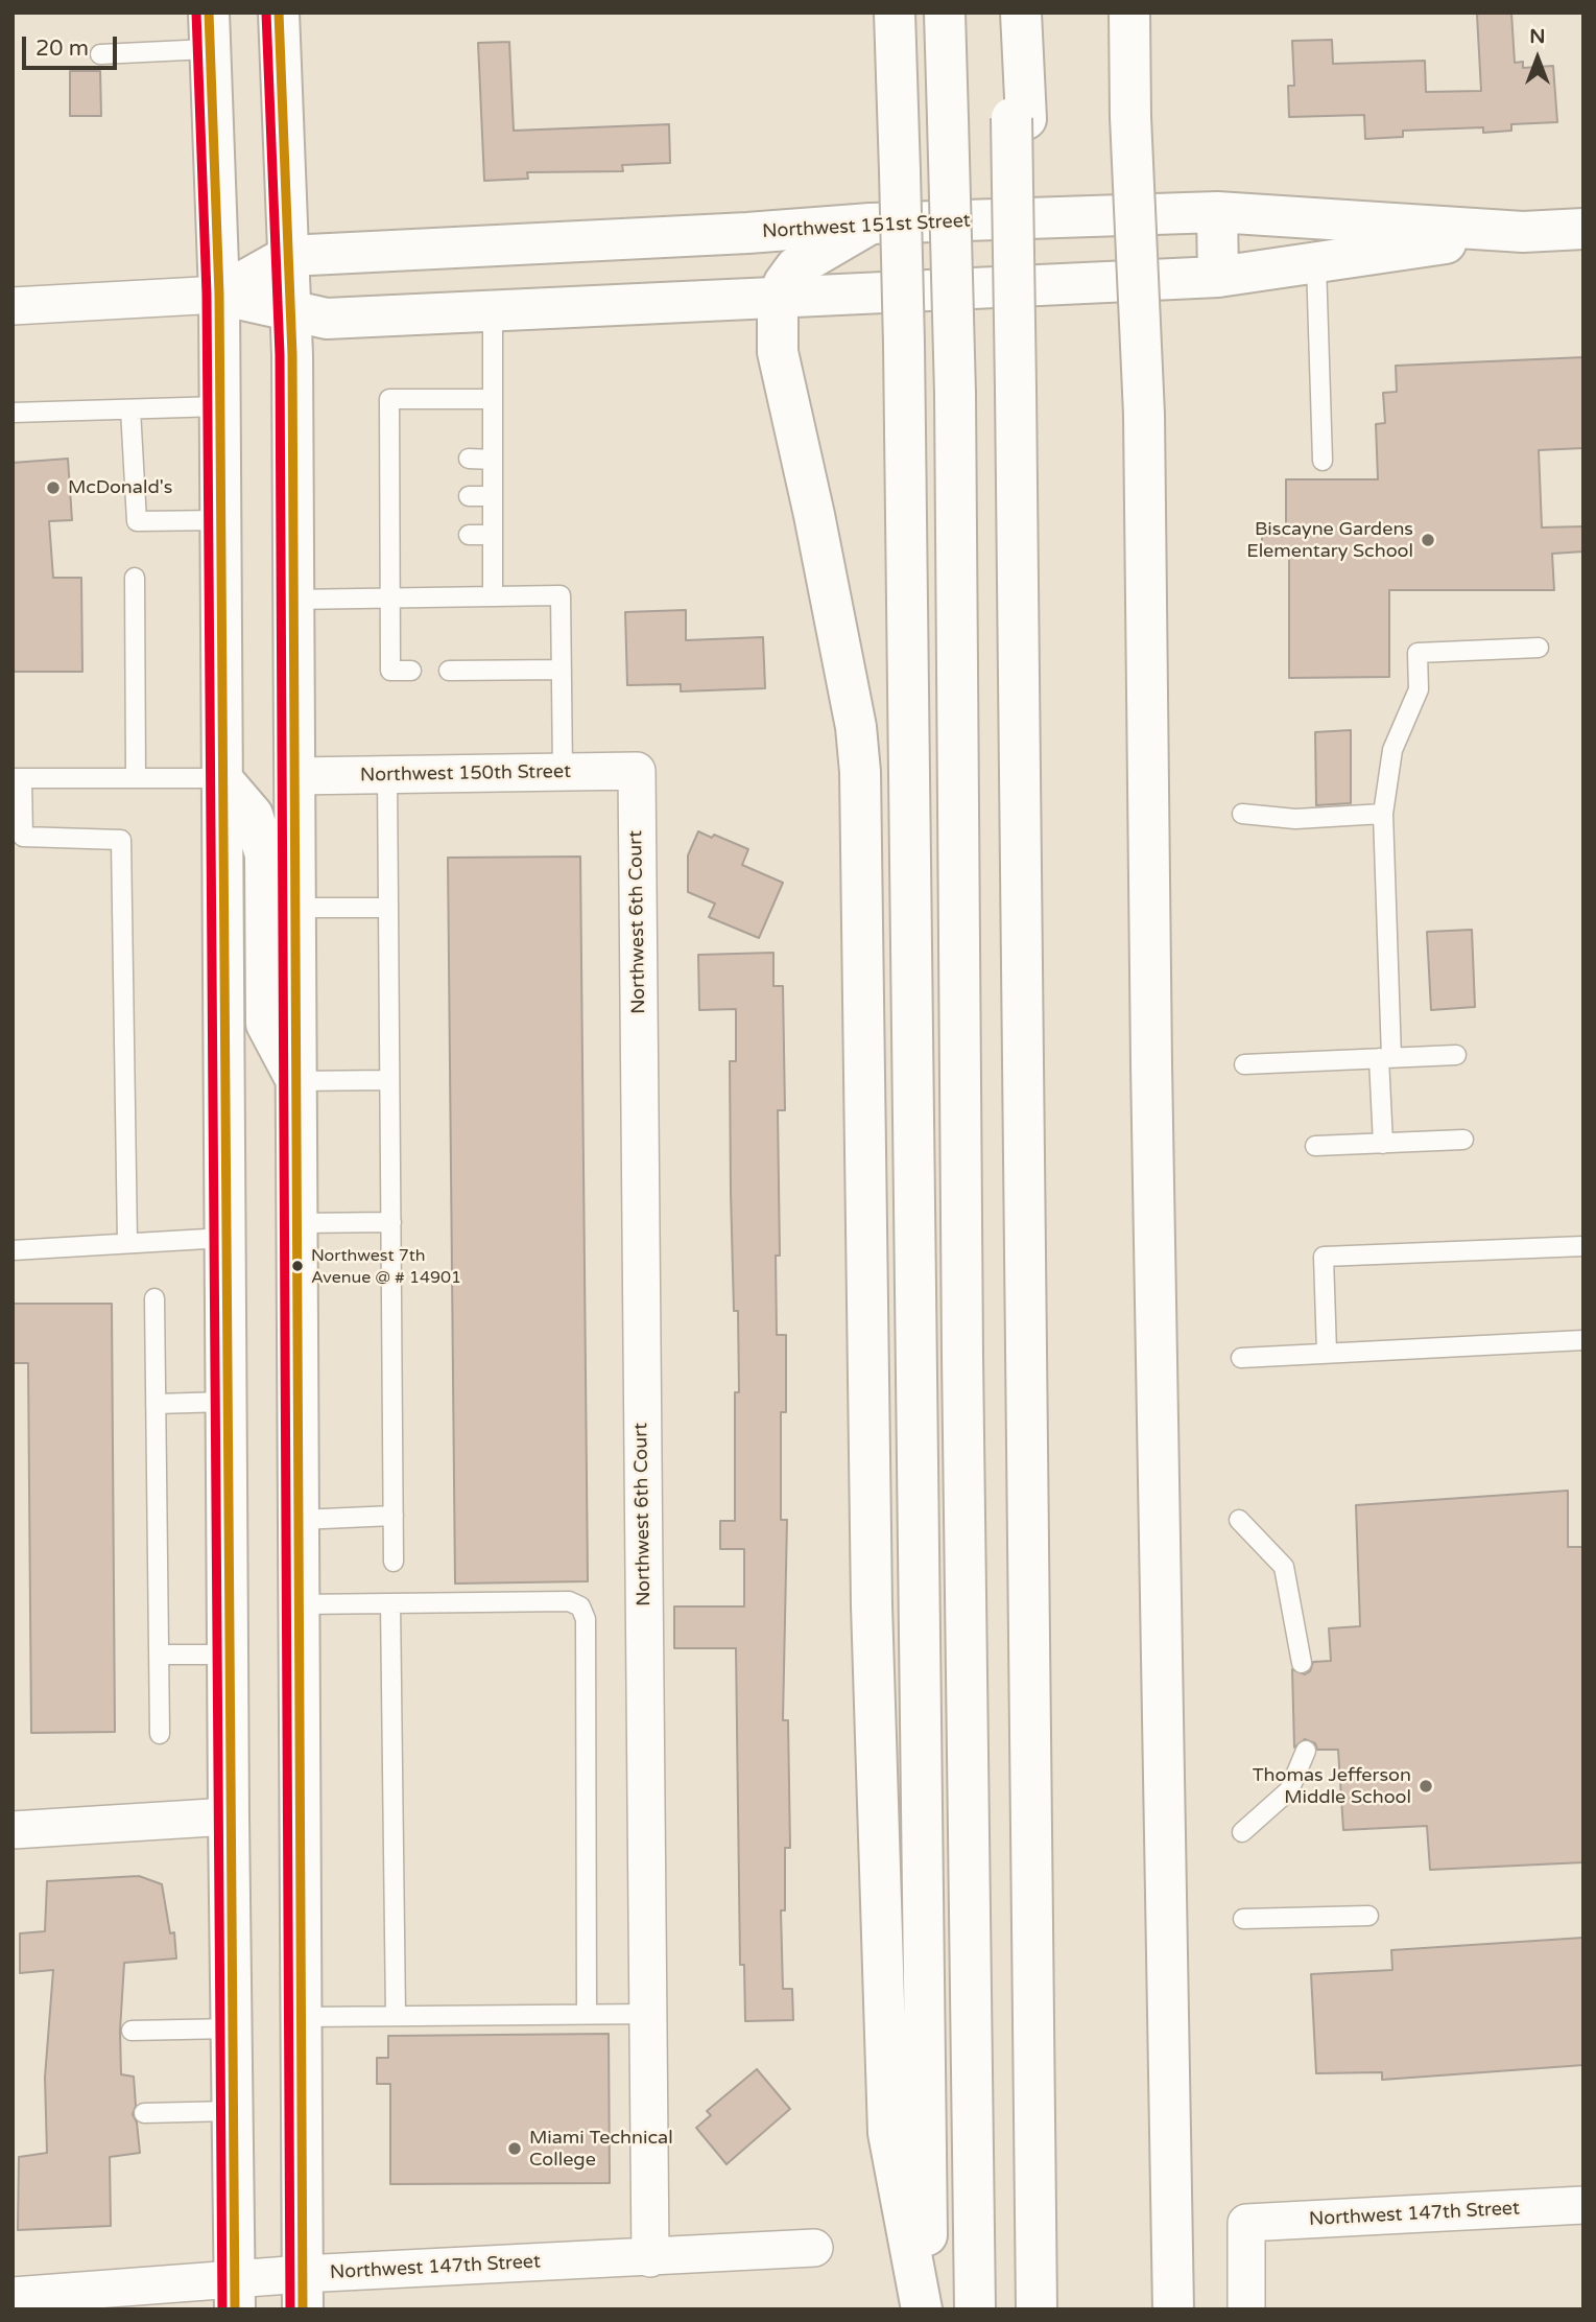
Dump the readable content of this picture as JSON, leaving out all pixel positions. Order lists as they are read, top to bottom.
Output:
{
  "streets": {
    "main road": ["Northwest 151st Street"],
    "street": ["Northwest 150th Street", "Northwest 6th Court", "Northwest 147th Street"]
  },
  "crossings": [
    ["Northwest 150th Street", "Northwest 6th Court"],
    ["Northwest 6th Court", "Northwest 147th Street"]
  ],
  "places": [
    "McDonald's",
    "Biscayne Gardens Elementary School",
    "Northwest 7th Avenue @ # 14901",
    "Thomas Jefferson Middle School",
    "Miami Technical College"
  ],
  "scale_bar": "20 m",
  "north": "top"
}
